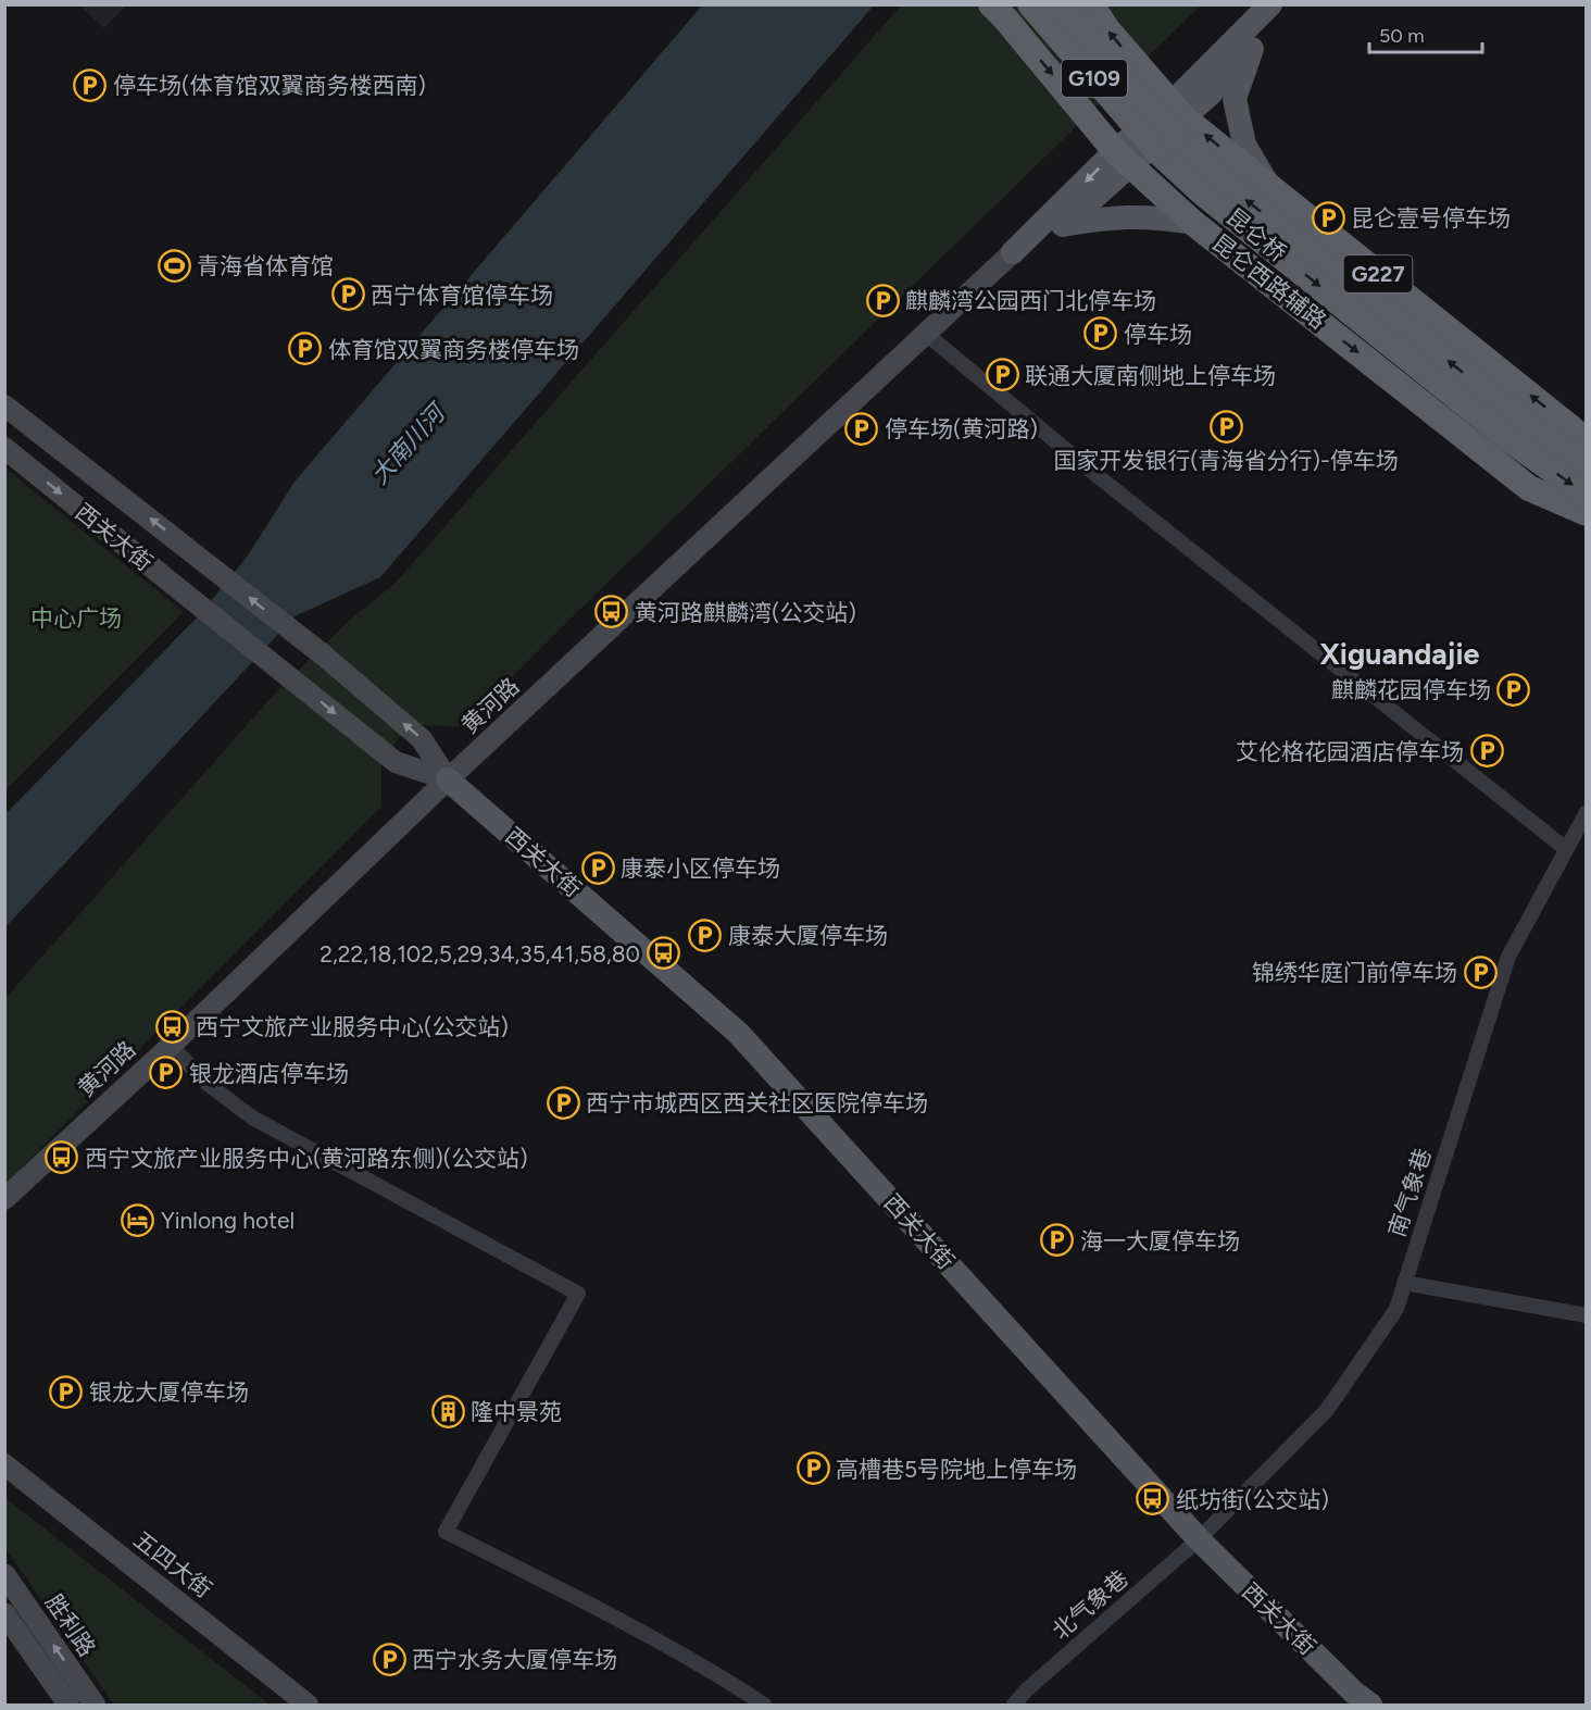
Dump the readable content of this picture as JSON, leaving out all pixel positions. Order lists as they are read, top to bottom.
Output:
{
  "streets": {
    "highway": [
      "G109",
      "昆仑桥",
      "G227",
      "昆仑西路辅路"
    ],
    "main road": [
      "西关大街",
      "黄河路",
      "五四大街",
      "胜利路"
    ],
    "street": ["南气象巷", "北气象巷"]
  },
  "crossings": [
    ["G109", "昆仑桥"],
    ["西关大街", "黄河路"],
    ["西关大街", "南气象巷"],
    ["西关大街", "北气象巷"],
    ["南气象巷", "北气象巷"]
  ],
  "districts": ["Xiguandajie"],
  "water": ["大南川河"],
  "parks": ["中心广场"],
  "places": {
    "parking": [
      "停车场(体育馆双翼商务楼西南)",
      "昆仑壹号停车场",
      "西宁体育馆停车场",
      "麒麟湾公园西门北停车场",
      "停车场",
      "体育馆双翼商务楼停车场",
      "联通大厦南侧地上停车场",
      "国家开发银行(青海省分行)-停车场",
      "停车场(黄河路)",
      "麒麟花园停车场",
      "艾伦格花园酒店停车场",
      "康泰小区停车场",
      "康泰大厦停车场",
      "锦绣华庭门前停车场",
      "银龙酒店停车场",
      "西宁市城西区西关社区医院停车场",
      "海一大厦停车场",
      "银龙大厦停车场",
      "高槽巷5号院地上停车场",
      "西宁水务大厦停车场"
    ],
    "sports": ["青海省体育馆"],
    "bus stop": [
      "黄河路麒麟湾(公交站)",
      "2,22,18,102,5,29,34,35,41,58,80",
      "西宁文旅产业服务中心(公交站)",
      "西宁文旅产业服务中心(黄河路东侧)(公交站)",
      "纸坊街(公交站)"
    ],
    "hotel": ["Yinlong hotel"],
    "building": ["隆中景苑"]
  },
  "scale_bar": "50 m"
}
